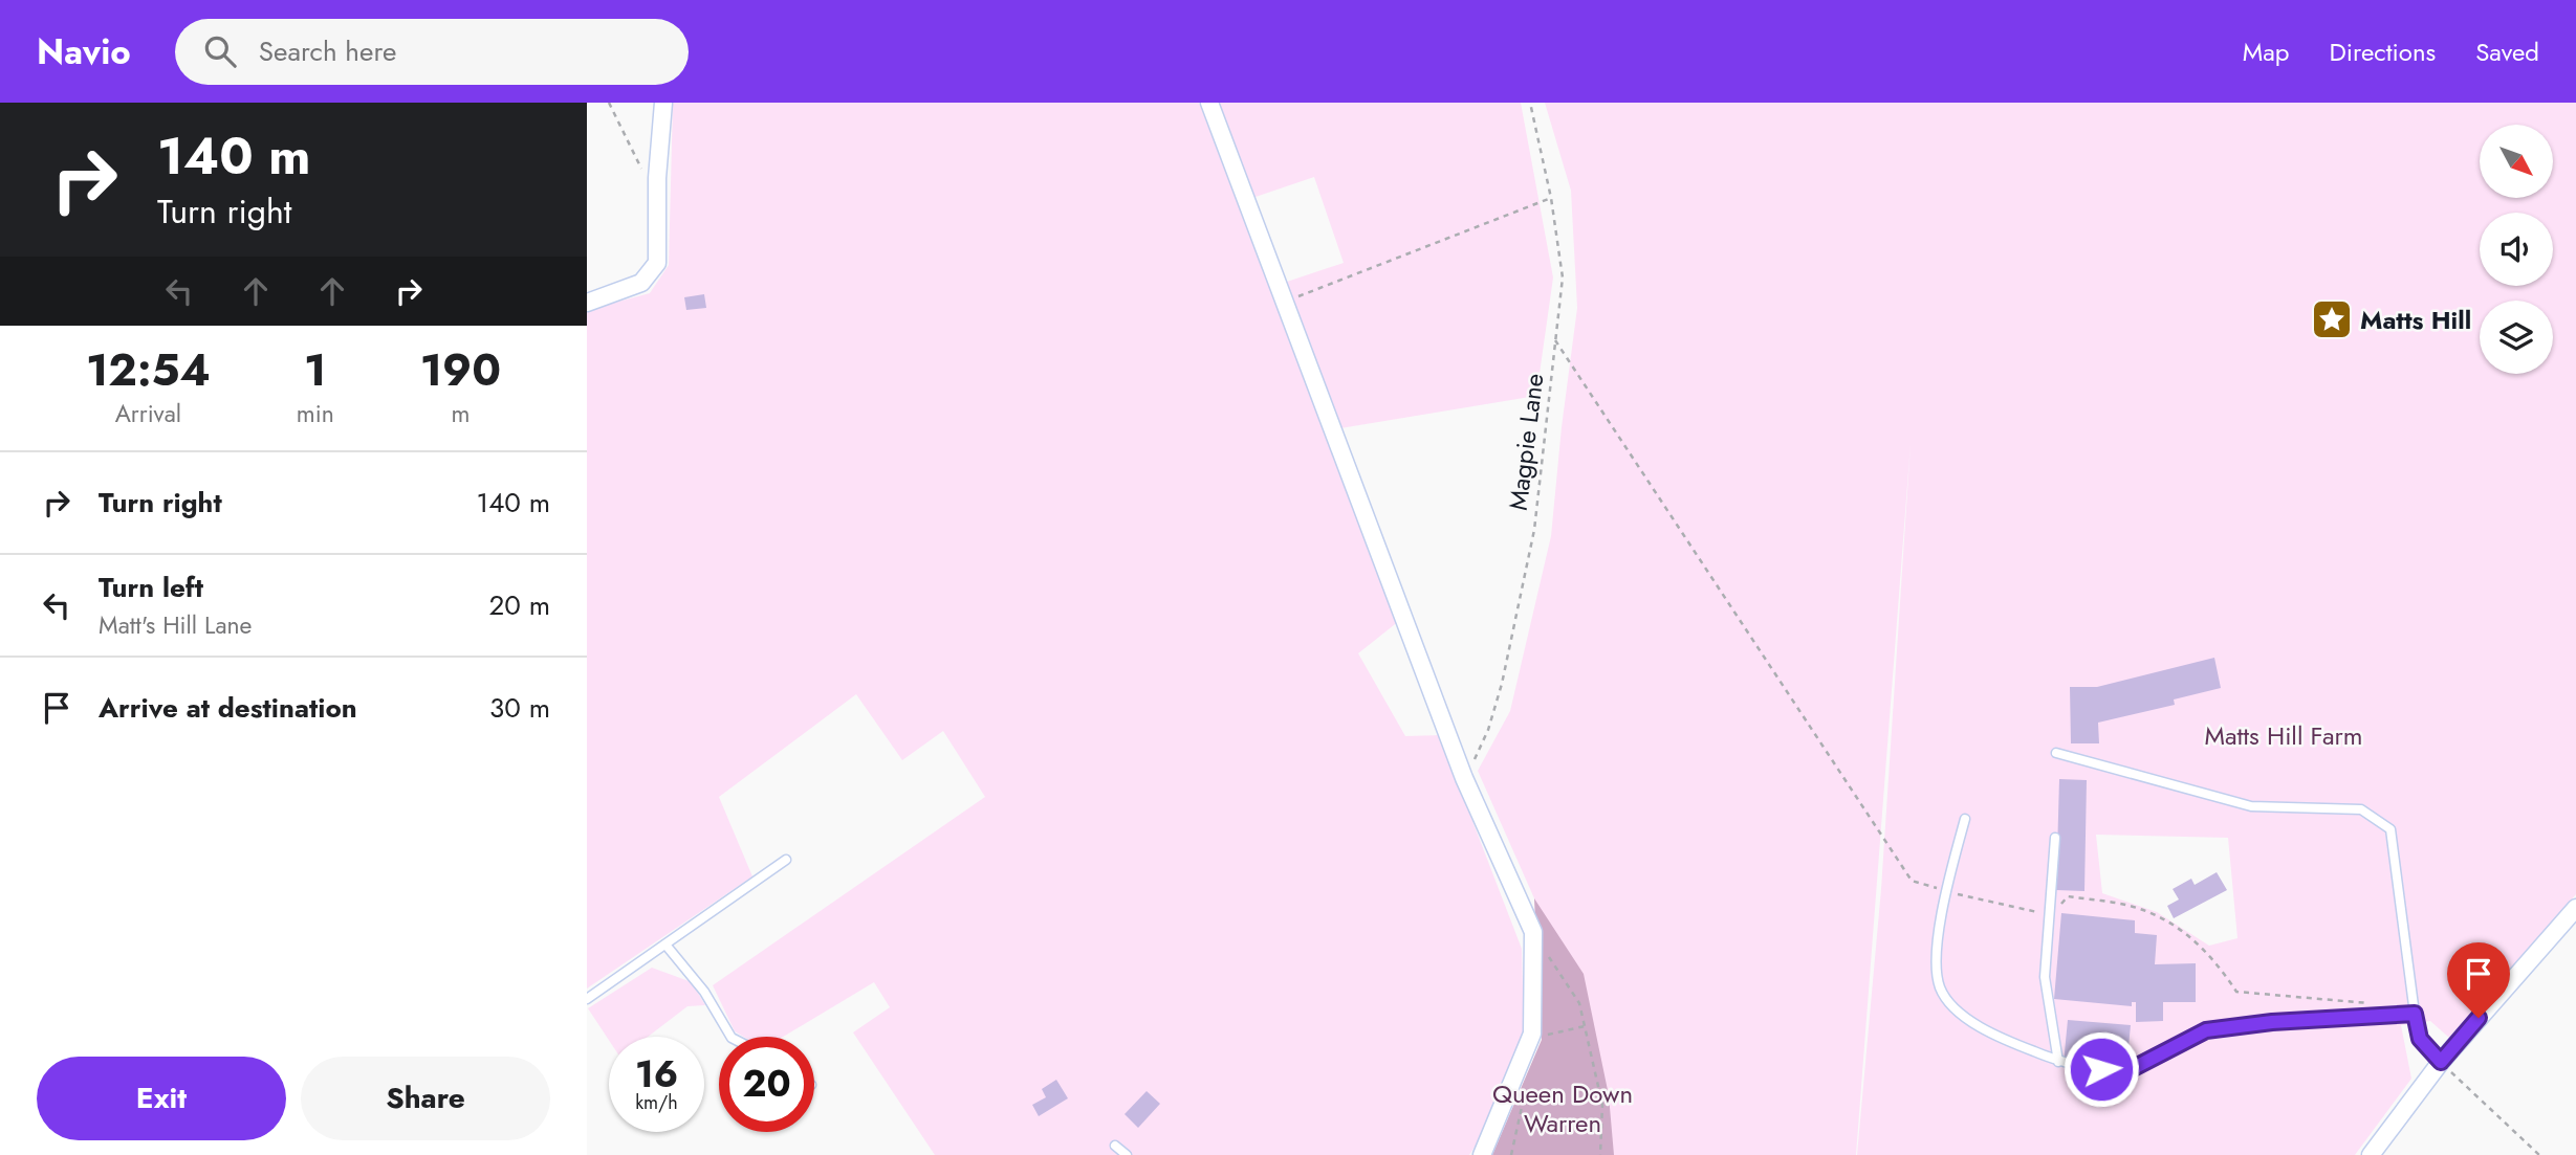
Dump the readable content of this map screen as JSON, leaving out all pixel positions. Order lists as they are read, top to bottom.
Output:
{
  "streets": {
    "path": ["Magpie Lane"]
  },
  "parks": ["Matts Hill Farm", "Queen Down Warren"],
  "places": {
    "place": ["Matts Hill"]
  },
  "north": "bottom right",
  "page": {
    "header": "Navio",
    "search": "Search here",
    "nav": ["Map", "Directions", "Saved"],
    "turn": ["140 m", "Turn right"],
    "eta": [
      "12:54",
      "Arrival",
      "1",
      "min",
      "190",
      "m"
    ],
    "list": [
      {
        "name": "Turn right",
        "value": "140 m"
      },
      {
        "name": "Turn left",
        "note": "Matt's Hill Lane",
        "value": "20 m"
      },
      {
        "name": "Arrive at destination",
        "value": "30 m"
      }
    ],
    "speed": "16 km/h",
    "limit": "20",
    "buttons": ["Exit", "Share"]
  }
}
